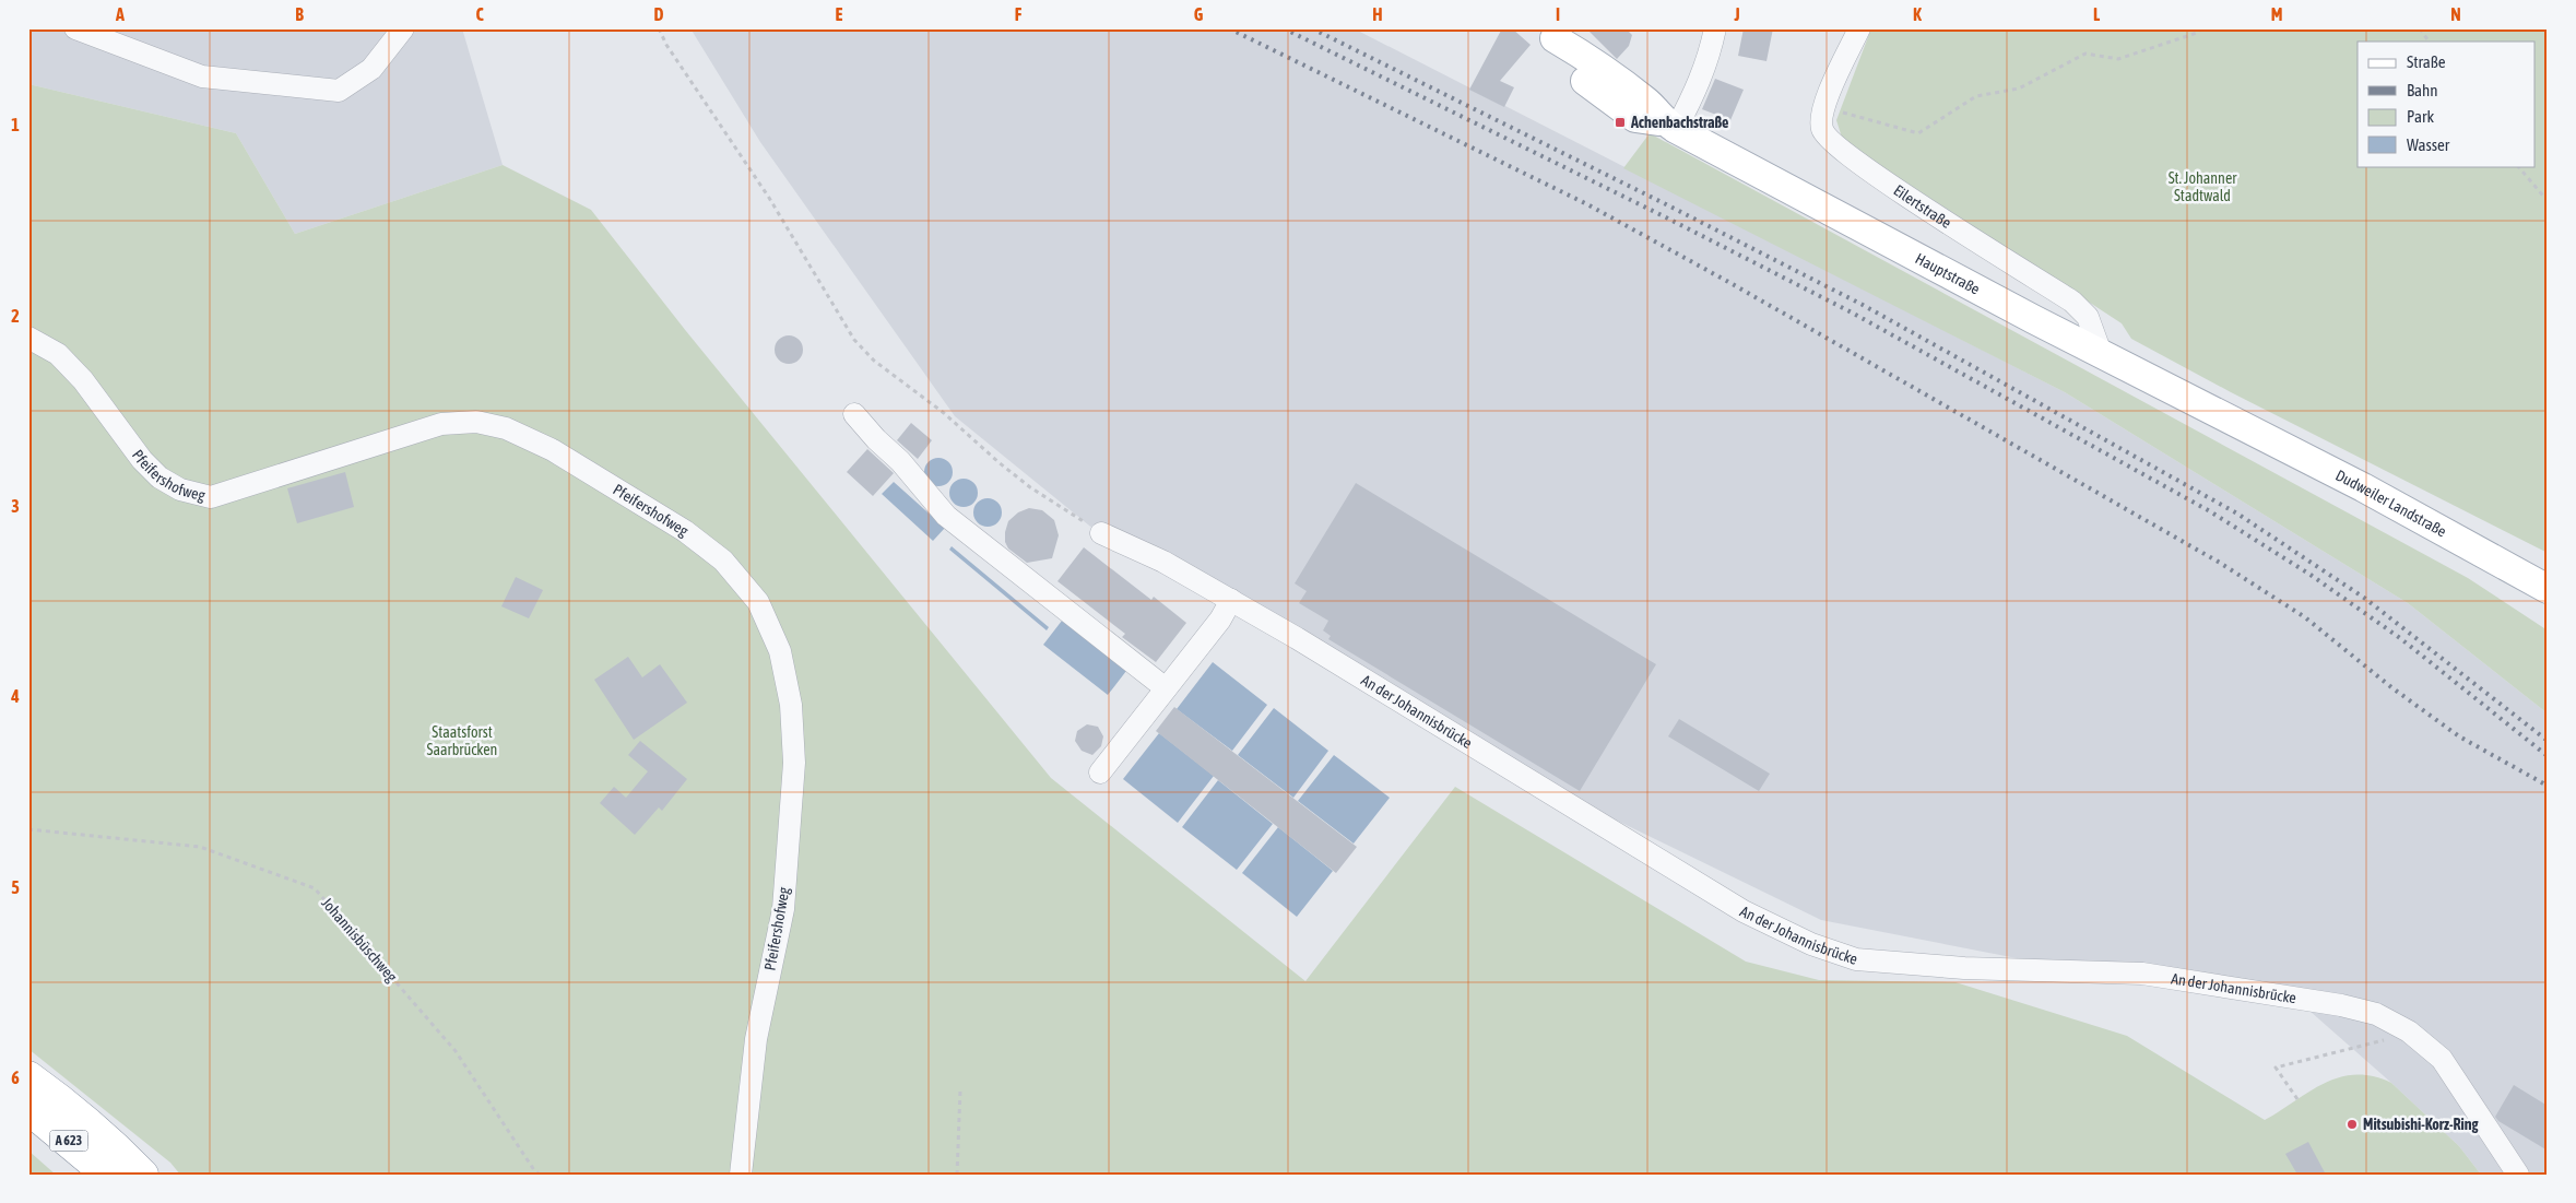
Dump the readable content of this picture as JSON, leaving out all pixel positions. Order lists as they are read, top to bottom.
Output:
{
  "streets": {
    "highway": ["A 623"],
    "main road": ["Hauptstraße", "Dudweiler Landstraße"],
    "street": ["Eilertstraße", "Pfeifershofweg", "An der Johannisbrücke"],
    "path": ["Johannisbüschweg"]
  },
  "crossings": [
    ["Eilertstraße", "Hauptstraße"],
    ["Hauptstraße", "Dudweiler Landstraße"]
  ],
  "parks": ["St. Johanner Stadtwald", "Staatsforst Saarbrücken"],
  "places": {
    "transit": ["Achenbachstraße"],
    "other": ["Mitsubishi-Korz-Ring"]
  },
  "legend": [
    "Straße",
    "Bahn",
    "Park",
    "Wasser"
  ],
  "grid": {
    "columns": [
      "A",
      "B",
      "C",
      "D",
      "E",
      "F",
      "G",
      "H",
      "I",
      "J",
      "K",
      "L",
      "M",
      "N"
    ],
    "rows": [
      "1",
      "2",
      "3",
      "4",
      "5",
      "6"
    ]
  }
}
